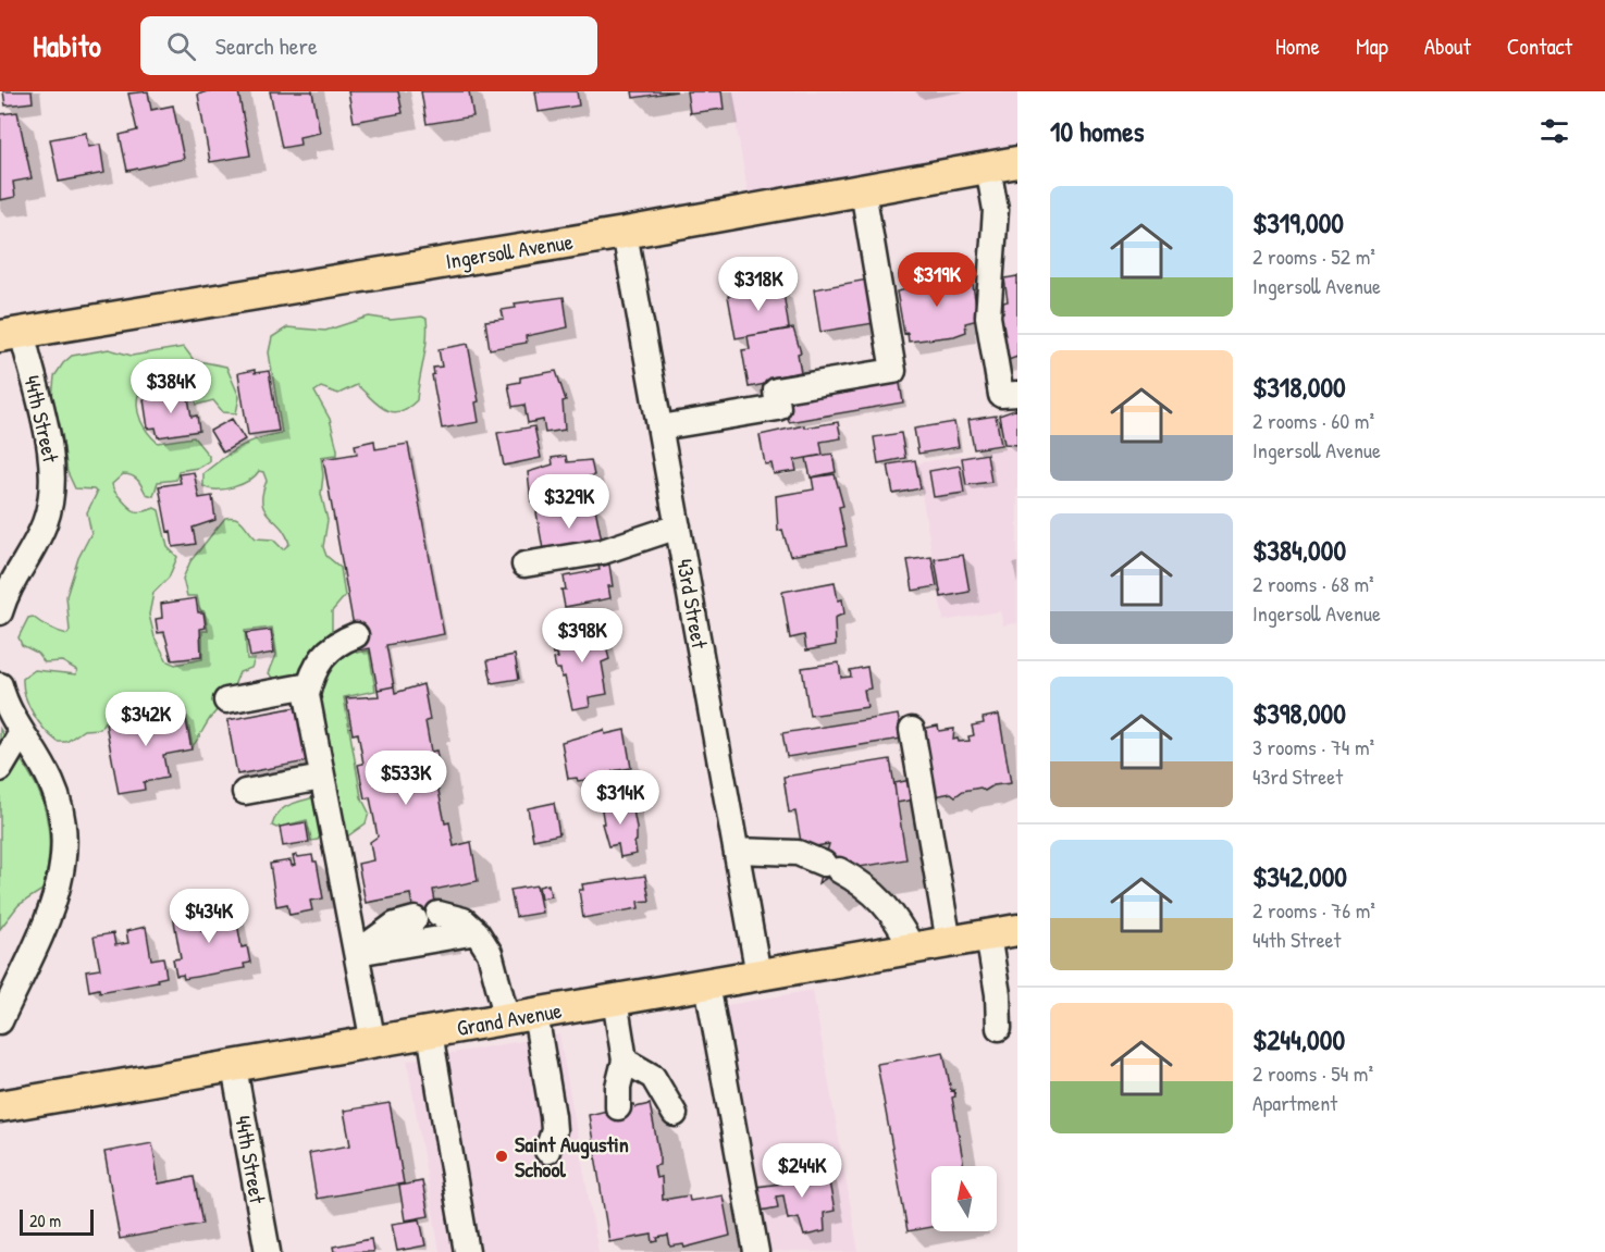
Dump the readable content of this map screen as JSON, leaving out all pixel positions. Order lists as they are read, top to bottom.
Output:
{
  "streets": {
    "main road": ["Ingersoll Avenue", "Grand Avenue"],
    "street": ["44th Street", "43rd Street"]
  },
  "crossings": [
    ["Ingersoll Avenue", "44th Street"],
    ["Ingersoll Avenue", "43rd Street"],
    ["44th Street", "Grand Avenue"],
    ["43rd Street", "Grand Avenue"]
  ],
  "places": ["Saint Augustin School"],
  "scale_bar": "20 m",
  "north": "top",
  "page": {
    "header": "Habito",
    "search": "Search here",
    "nav": [
      "Home",
      "Map",
      "About",
      "Contact"
    ],
    "heading": "10 homes",
    "list": [
      {
        "name": "$319,000",
        "note": "2 rooms · 52 m² · Ingersoll Avenue"
      },
      {
        "name": "$318,000",
        "note": "2 rooms · 60 m² · Ingersoll Avenue"
      },
      {
        "name": "$384,000",
        "note": "2 rooms · 68 m² · Ingersoll Avenue"
      },
      {
        "name": "$398,000",
        "note": "3 rooms · 74 m² · 43rd Street"
      },
      {
        "name": "$342,000",
        "note": "2 rooms · 76 m² · 44th Street"
      },
      {
        "name": "$244,000",
        "note": "2 rooms · 54 m² · Apartment"
      }
    ],
    "price": [
      "$319K",
      "$318K",
      "$384K",
      "$329K",
      "$398K",
      "$342K",
      "$533K",
      "$314K",
      "$434K",
      "$244K"
    ],
    "scale": "20 m"
  }
}
